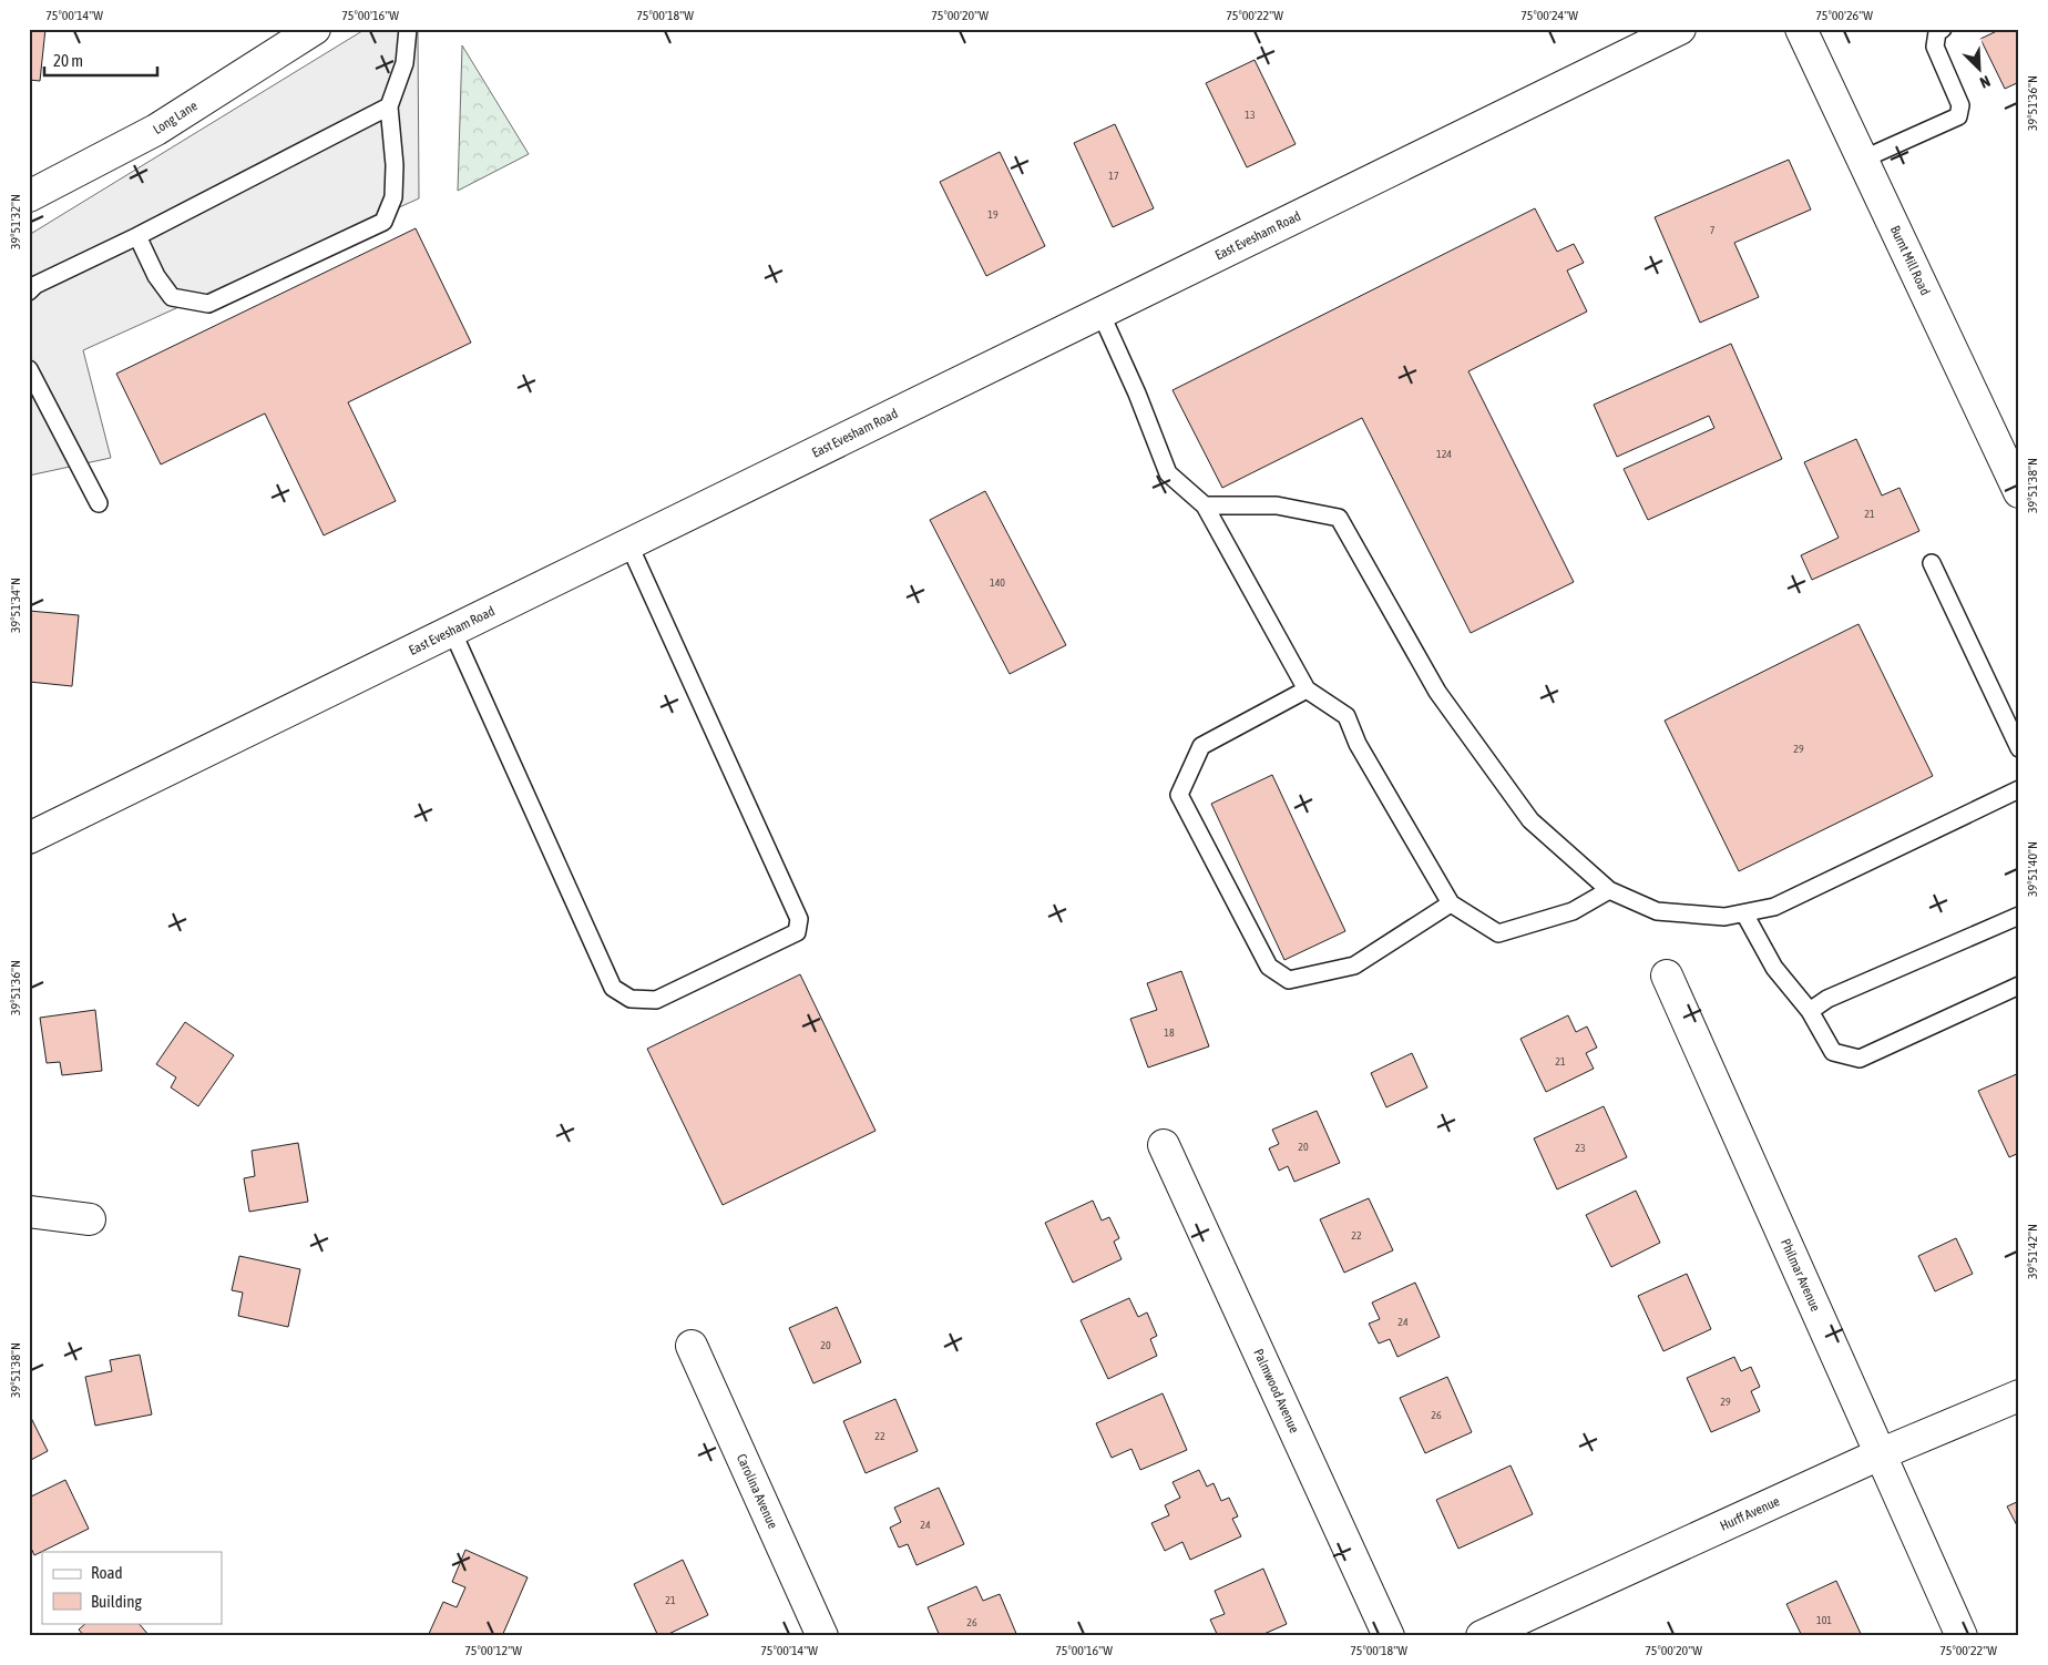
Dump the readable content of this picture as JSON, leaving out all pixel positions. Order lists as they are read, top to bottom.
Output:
{
  "streets": {
    "street": [
      "Long Lane",
      "East Evesham Road",
      "Burnt Mill Road",
      "Philmar Avenue",
      "Palmwood Avenue",
      "Carolina Avenue",
      "Hurff Avenue"
    ]
  },
  "crossings": [
    ["Philmar Avenue", "Hurff Avenue"]
  ],
  "house_numbers": [
    "13",
    "17",
    "19",
    "7",
    "124",
    "21",
    "140",
    "29",
    "18",
    "21",
    "20",
    "23",
    "22",
    "24",
    "20",
    "29",
    "26",
    "22",
    "24",
    "21",
    "101",
    "26"
  ],
  "legend": ["Road", "Building"],
  "scale_bar": "20 m",
  "north": "bottom right",
  "coordinates": [
    "75°00'14\"W",
    "75°00'16\"W",
    "75°00'18\"W",
    "75°00'20\"W",
    "75°00'22\"W",
    "75°00'24\"W",
    "75°00'26\"W",
    "39°51'36\"N",
    "39°51'32\"N",
    "39°51'38\"N",
    "39°51'34\"N",
    "39°51'40\"N",
    "39°51'42\"N",
    "75°00'12\"W"
  ]
}
